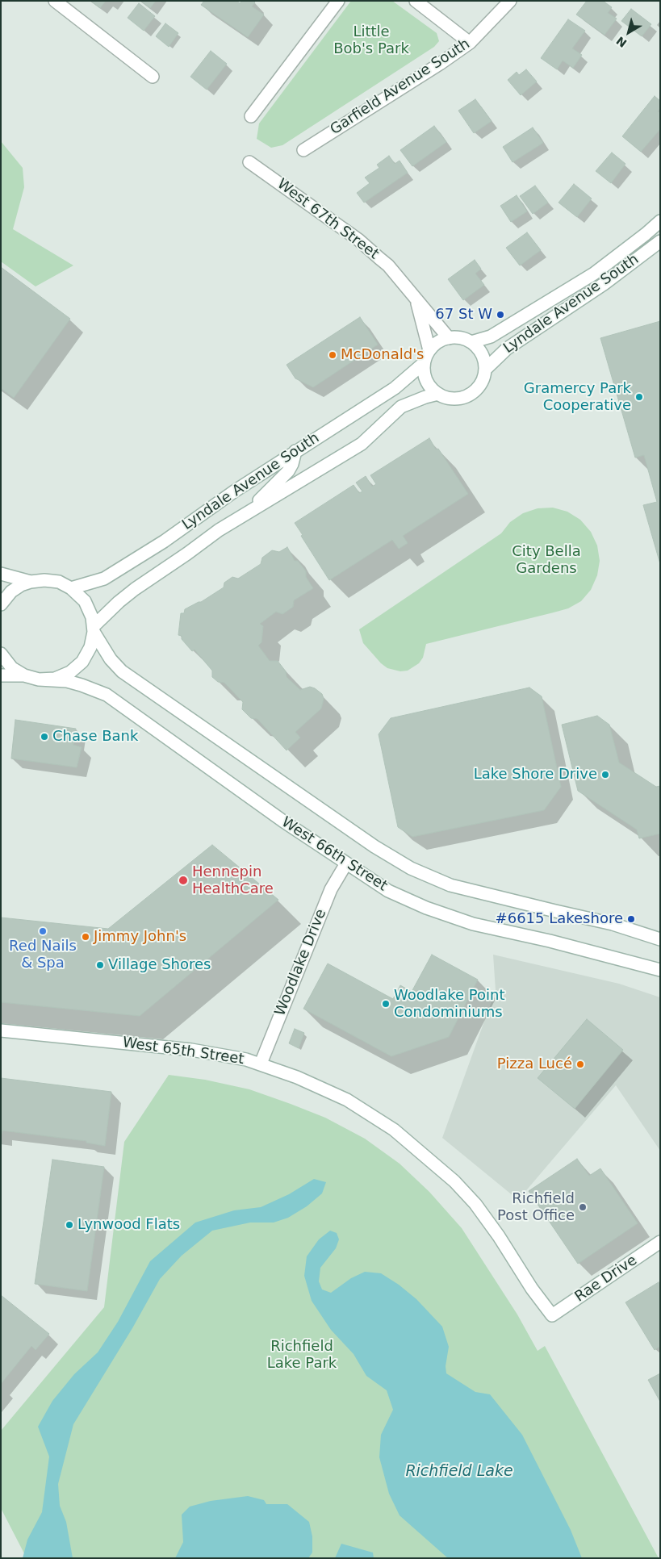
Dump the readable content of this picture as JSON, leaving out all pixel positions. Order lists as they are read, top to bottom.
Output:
{
  "streets": {
    "main road": [
      "Garfield Avenue South",
      "West 67th Street",
      "Lyndale Avenue South",
      "West 66th Street",
      "Woodlake Drive",
      "West 65th Street",
      "Rae Drive"
    ]
  },
  "crossings": [
    ["West 67th Street", "Lyndale Avenue South"],
    ["Lyndale Avenue South", "West 66th Street"],
    ["West 66th Street", "Woodlake Drive"],
    ["Woodlake Drive", "West 65th Street"],
    ["West 65th Street", "Rae Drive"]
  ],
  "water": ["Richfield Lake"],
  "parks": ["Little Bob's Park", "City Bella Gardens", "Richfield Lake Park"],
  "places": [
    "67 St W",
    "McDonald's",
    "Gramercy Park Cooperative",
    "Chase Bank",
    "Lake Shore Drive",
    "Hennepin HealthCare",
    "#6615 Lakeshore",
    "Red Nails & Spa",
    "Jimmy John's",
    "Village Shores",
    "Woodlake Point Condominiums",
    "Pizza Lucé",
    "Richfield Post Office",
    "Lynwood Flats"
  ],
  "north": "bottom left"
}
